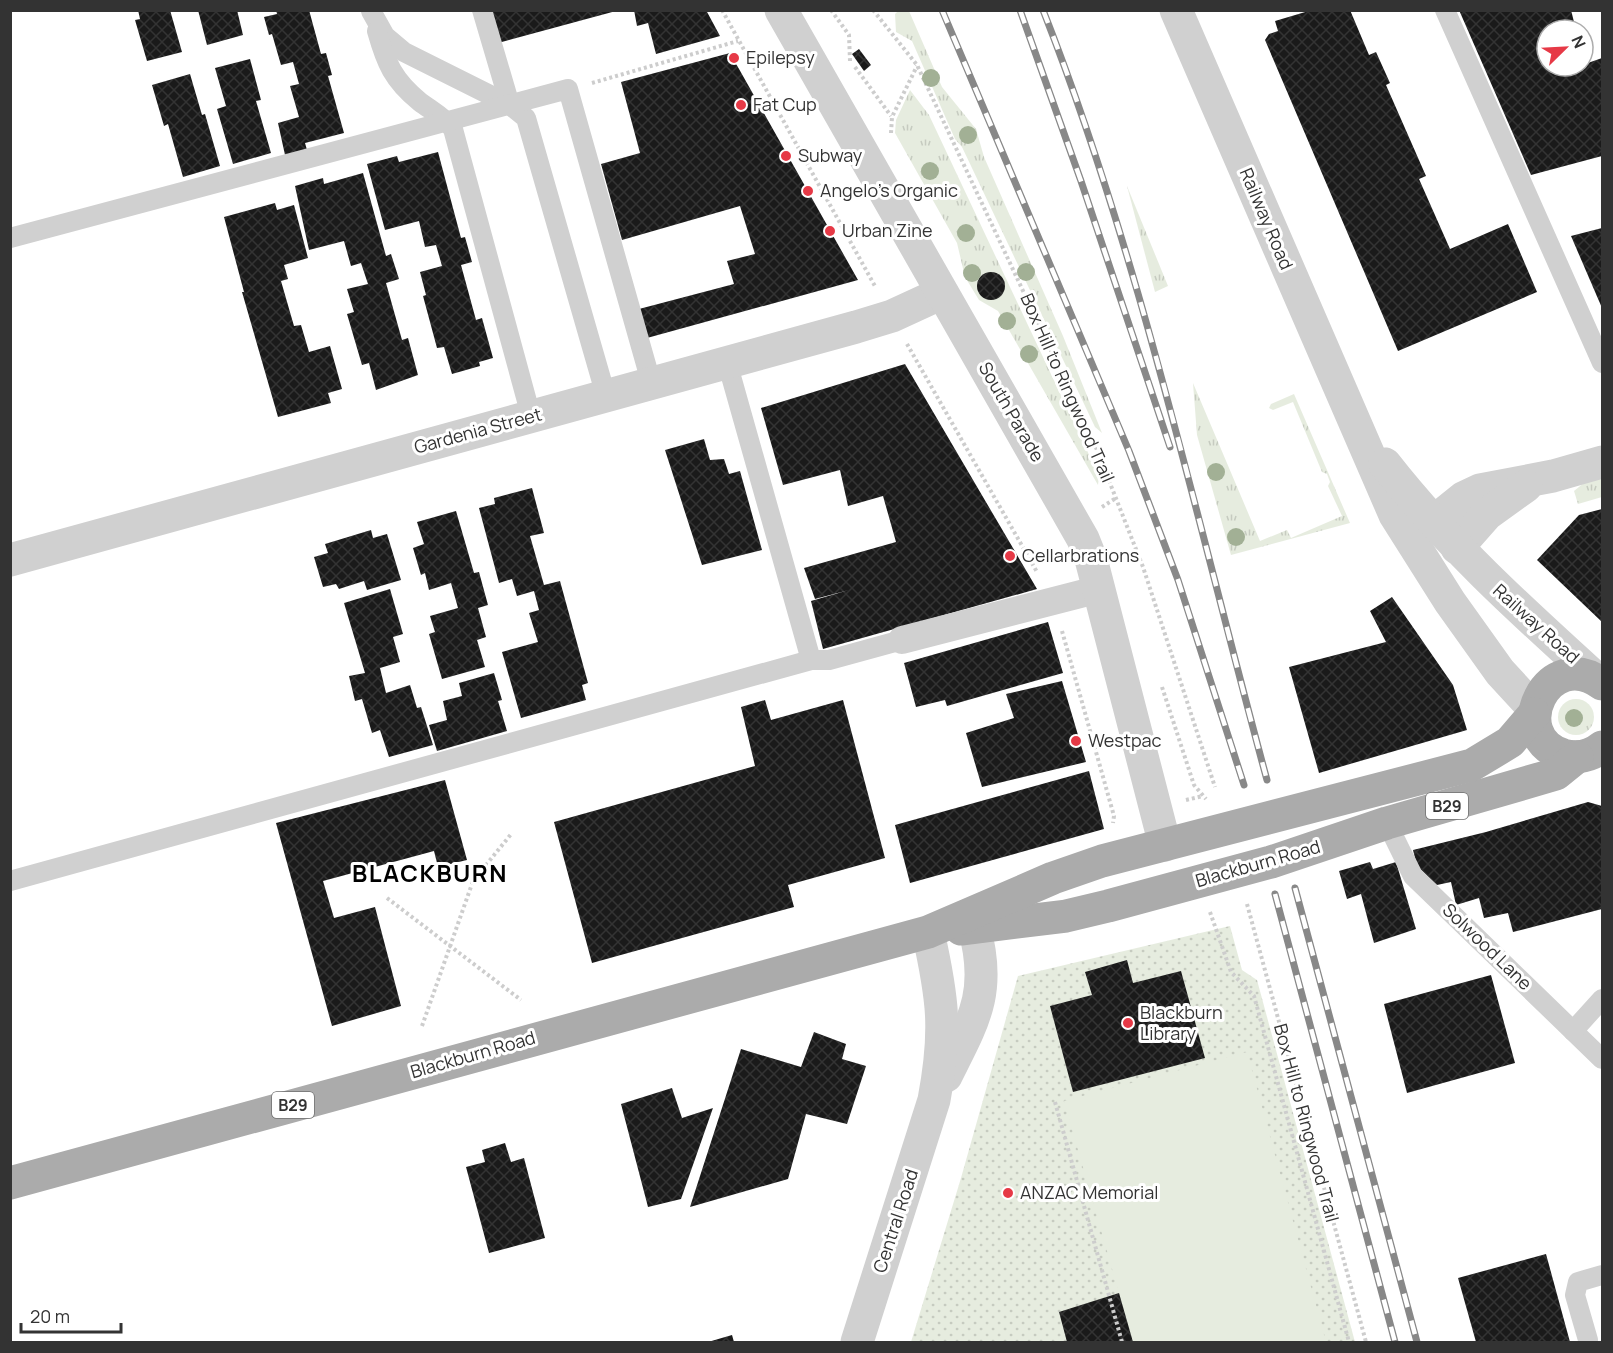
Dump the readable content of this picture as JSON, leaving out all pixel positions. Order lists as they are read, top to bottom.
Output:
{
  "streets": {
    "main road": ["B29", "Blackburn Road"],
    "street": [
      "Railway Road",
      "South Parade",
      "Gardenia Street",
      "Central Road"
    ],
    "lane": ["Solwood Lane"],
    "path": ["Box Hill to Ringwood Trail"]
  },
  "crossings": [
    ["Railway Road", "B29"],
    ["Railway Road", "Blackburn Road"],
    ["South Parade", "Gardenia Street"],
    ["South Parade", "Blackburn Road"],
    ["B29", "Blackburn Road"],
    ["Blackburn Road", "Solwood Lane"],
    ["Blackburn Road", "Central Road"]
  ],
  "districts": ["BLACKBURN"],
  "places": [
    "Epilepsy",
    "Fat Cup",
    "Subway",
    "Angelo's Organic",
    "Urban Zine",
    "Cellarbrations",
    "Westpac",
    "Blackburn Library",
    "ANZAC Memorial"
  ],
  "scale_bar": "20 m",
  "north": "top right"
}
